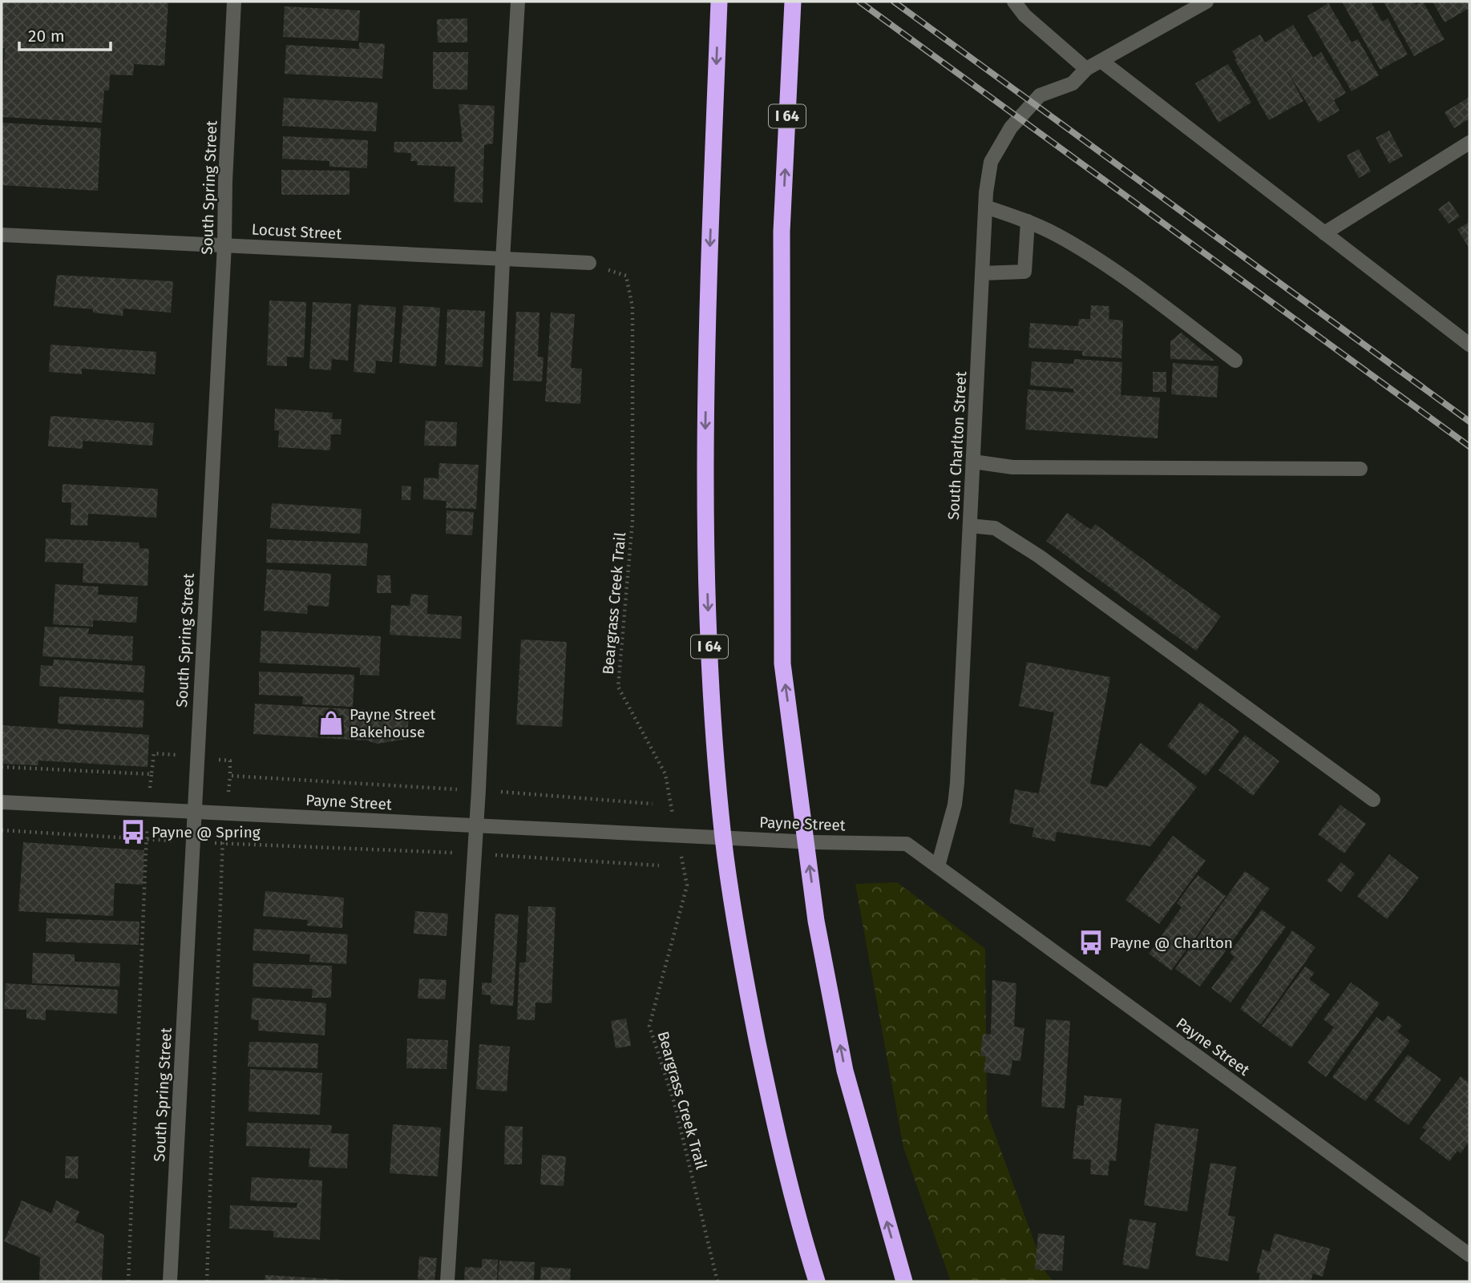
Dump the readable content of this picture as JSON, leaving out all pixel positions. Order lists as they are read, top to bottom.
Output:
{
  "streets": {
    "highway": ["I 64"],
    "street": [
      "South Spring Street",
      "Locust Street",
      "South Charlton Street",
      "Payne Street"
    ],
    "path": ["Beargrass Creek Trail"]
  },
  "crossings": [
    ["South Spring Street", "Locust Street"],
    ["South Spring Street", "Payne Street"],
    ["Locust Street", "Beargrass Creek Trail"],
    ["South Charlton Street", "Payne Street"]
  ],
  "places": {
    "shop": ["Payne Street Bakehouse"],
    "bus stop": ["Payne @ Spring", "Payne @ Charlton"]
  },
  "scale_bar": "20 m"
}
